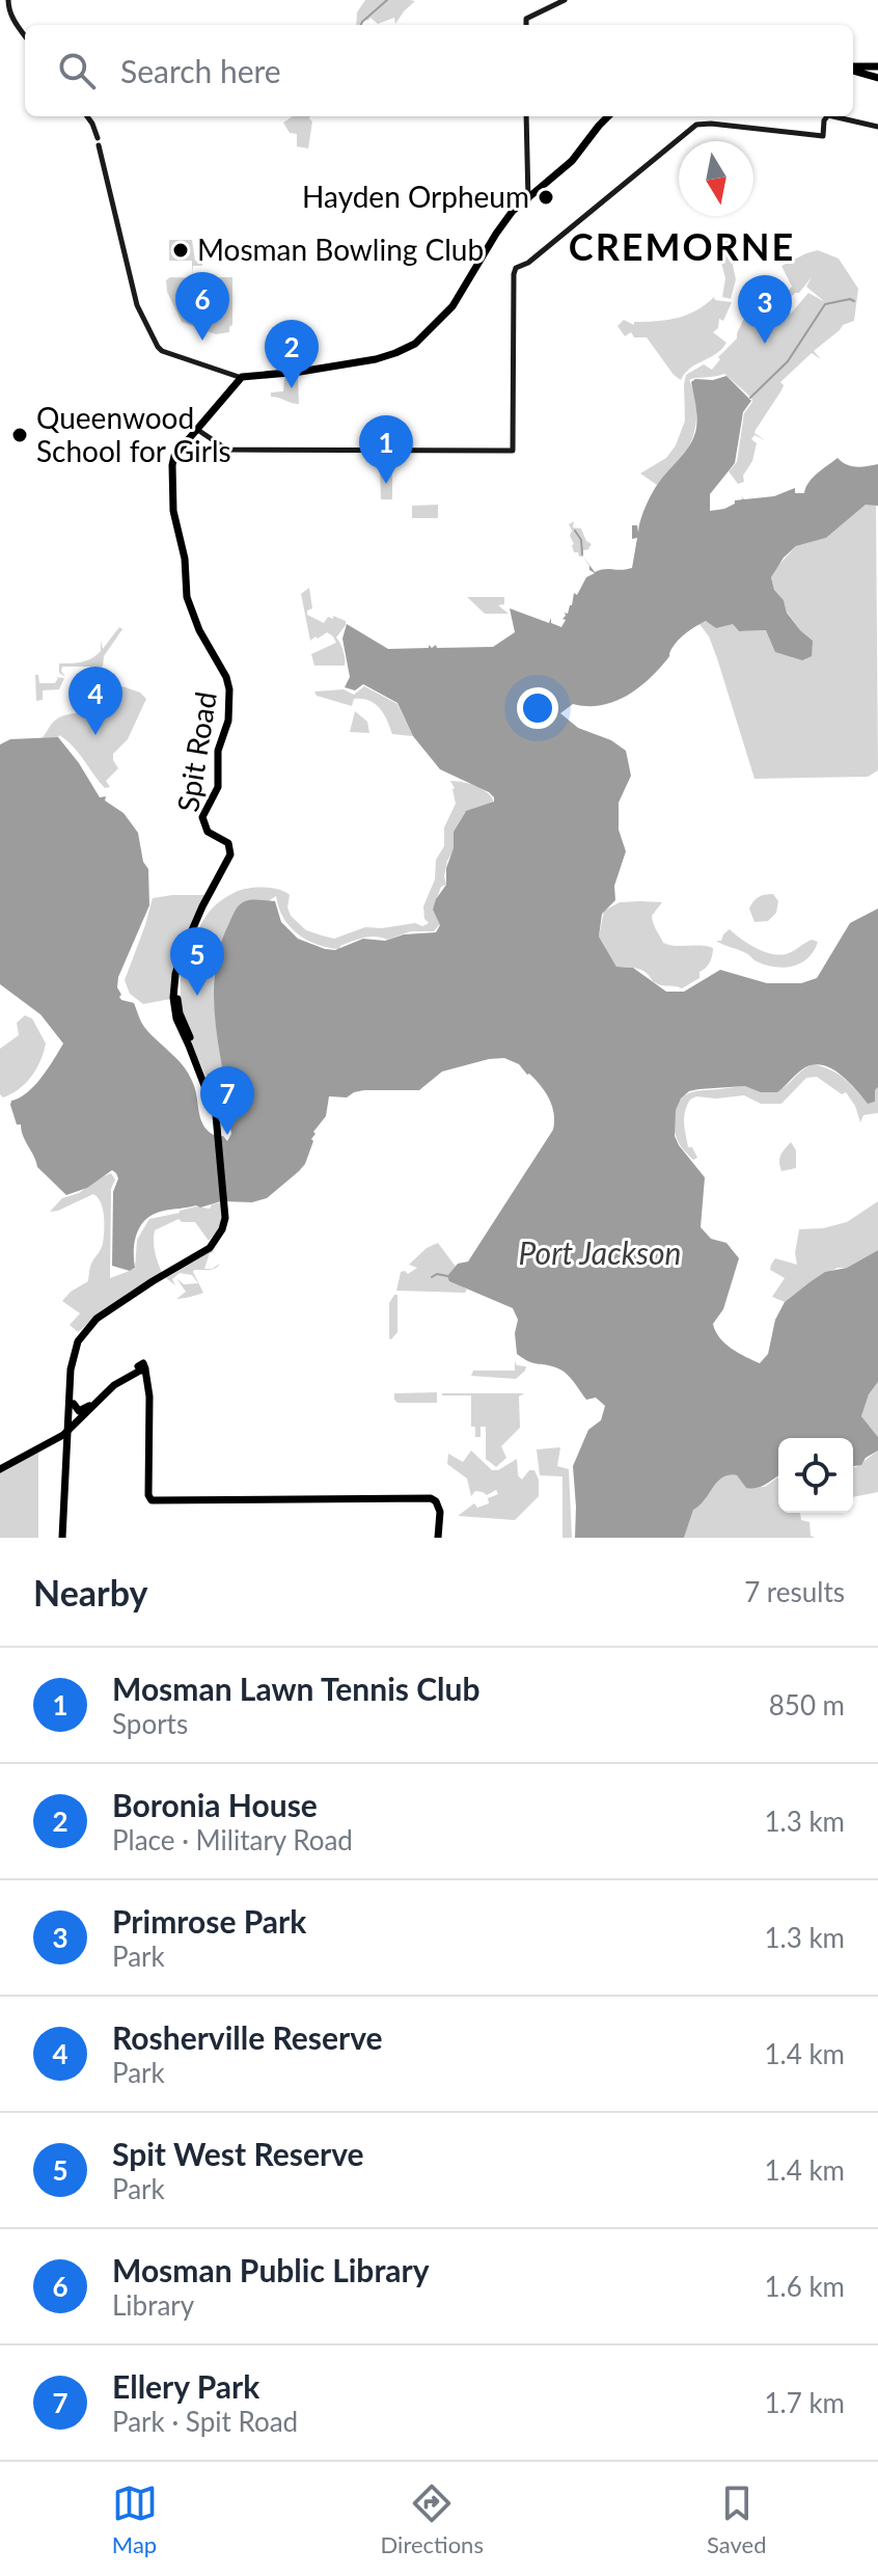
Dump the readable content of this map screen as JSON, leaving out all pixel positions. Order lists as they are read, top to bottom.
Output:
{
  "streets": {
    "main road": ["Spit Road"]
  },
  "districts": ["CREMORNE"],
  "water": ["Port Jackson"],
  "places": ["Hayden Orpheum", "Mosman Bowling Club", "Queenwood School for Girls"],
  "north": "bottom",
  "page": {
    "search": "Search here",
    "pins": [
      "6",
      "3",
      "2",
      "1",
      "4",
      "5",
      "7"
    ],
    "heading": ["Nearby", "7 results"],
    "list": [
      {
        "mark": "1",
        "name": "Mosman Lawn Tennis Club",
        "note": "Sports",
        "value": "850 m"
      },
      {
        "mark": "2",
        "name": "Boronia House",
        "note": "Place · Military Road",
        "value": "1.3 km"
      },
      {
        "mark": "3",
        "name": "Primrose Park",
        "note": "Park",
        "value": "1.3 km"
      },
      {
        "mark": "4",
        "name": "Rosherville Reserve",
        "note": "Park",
        "value": "1.4 km"
      },
      {
        "mark": "5",
        "name": "Spit West Reserve",
        "note": "Park",
        "value": "1.4 km"
      },
      {
        "mark": "6",
        "name": "Mosman Public Library",
        "note": "Library",
        "value": "1.6 km"
      },
      {
        "mark": "7",
        "name": "Ellery Park",
        "note": "Park · Spit Road",
        "value": "1.7 km"
      }
    ],
    "nav": ["Map", "Directions", "Saved"]
  }
}
